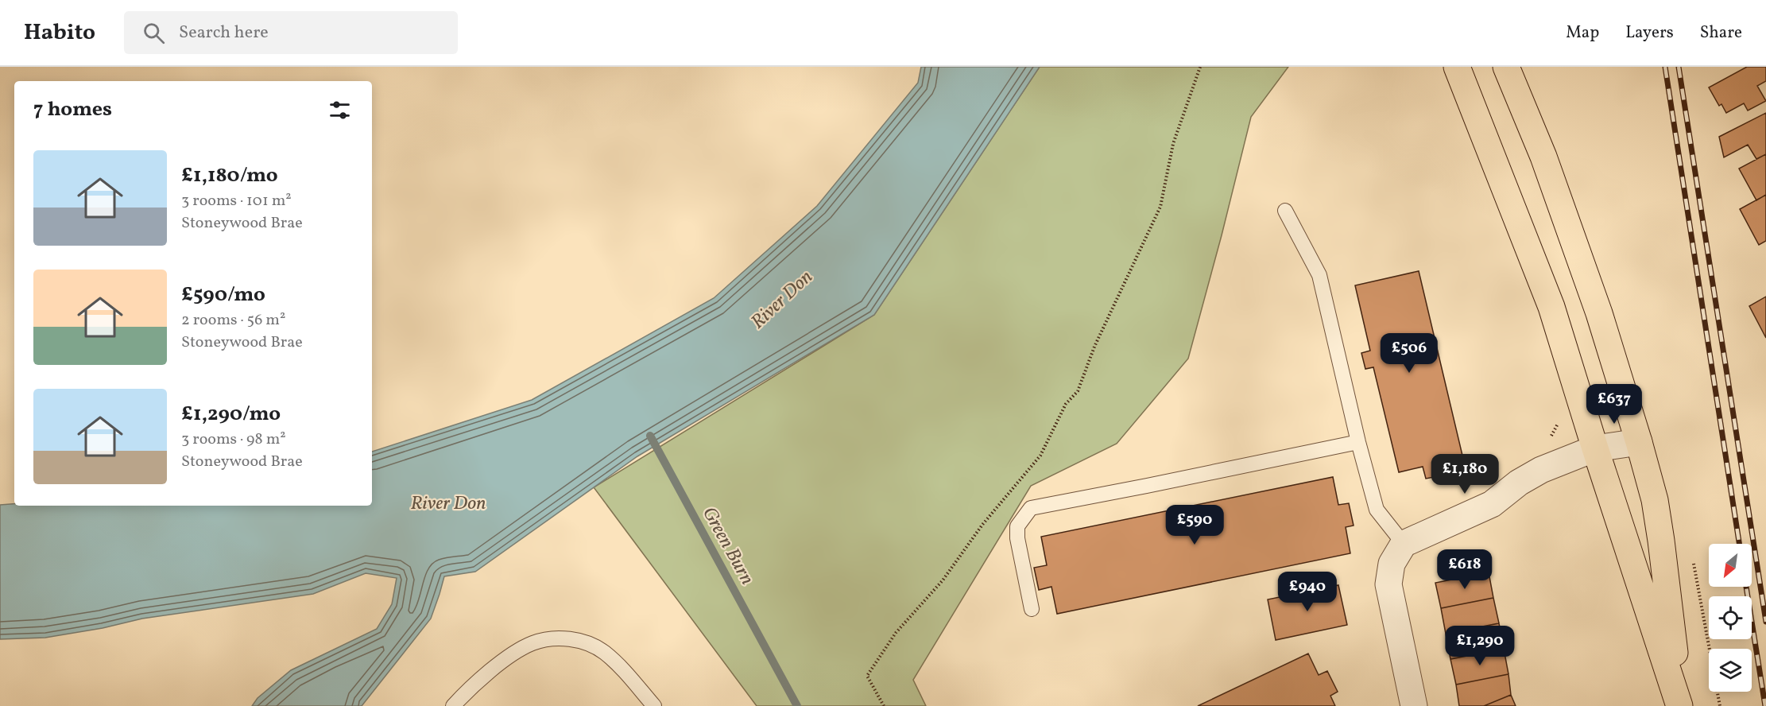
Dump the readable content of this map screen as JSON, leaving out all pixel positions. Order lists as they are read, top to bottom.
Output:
{
  "water": ["River Don", "Green Burn"],
  "north": "bottom left",
  "page": {
    "header": "Habito",
    "search": "Search here",
    "nav": ["Map", "Layers", "Share"],
    "heading": "7 homes",
    "list": [
      {
        "name": "£1,180/mo",
        "note": "3 rooms · 101 m² · Stoneywood Brae"
      },
      {
        "name": "£590/mo",
        "note": "2 rooms · 56 m² · Stoneywood Brae"
      },
      {
        "name": "£1,290/mo",
        "note": "3 rooms · 98 m² · Stoneywood Brae"
      }
    ],
    "price": [
      "£506",
      "£637",
      "£1,180",
      "£590",
      "£618",
      "£940",
      "£1,290"
    ]
  }
}
